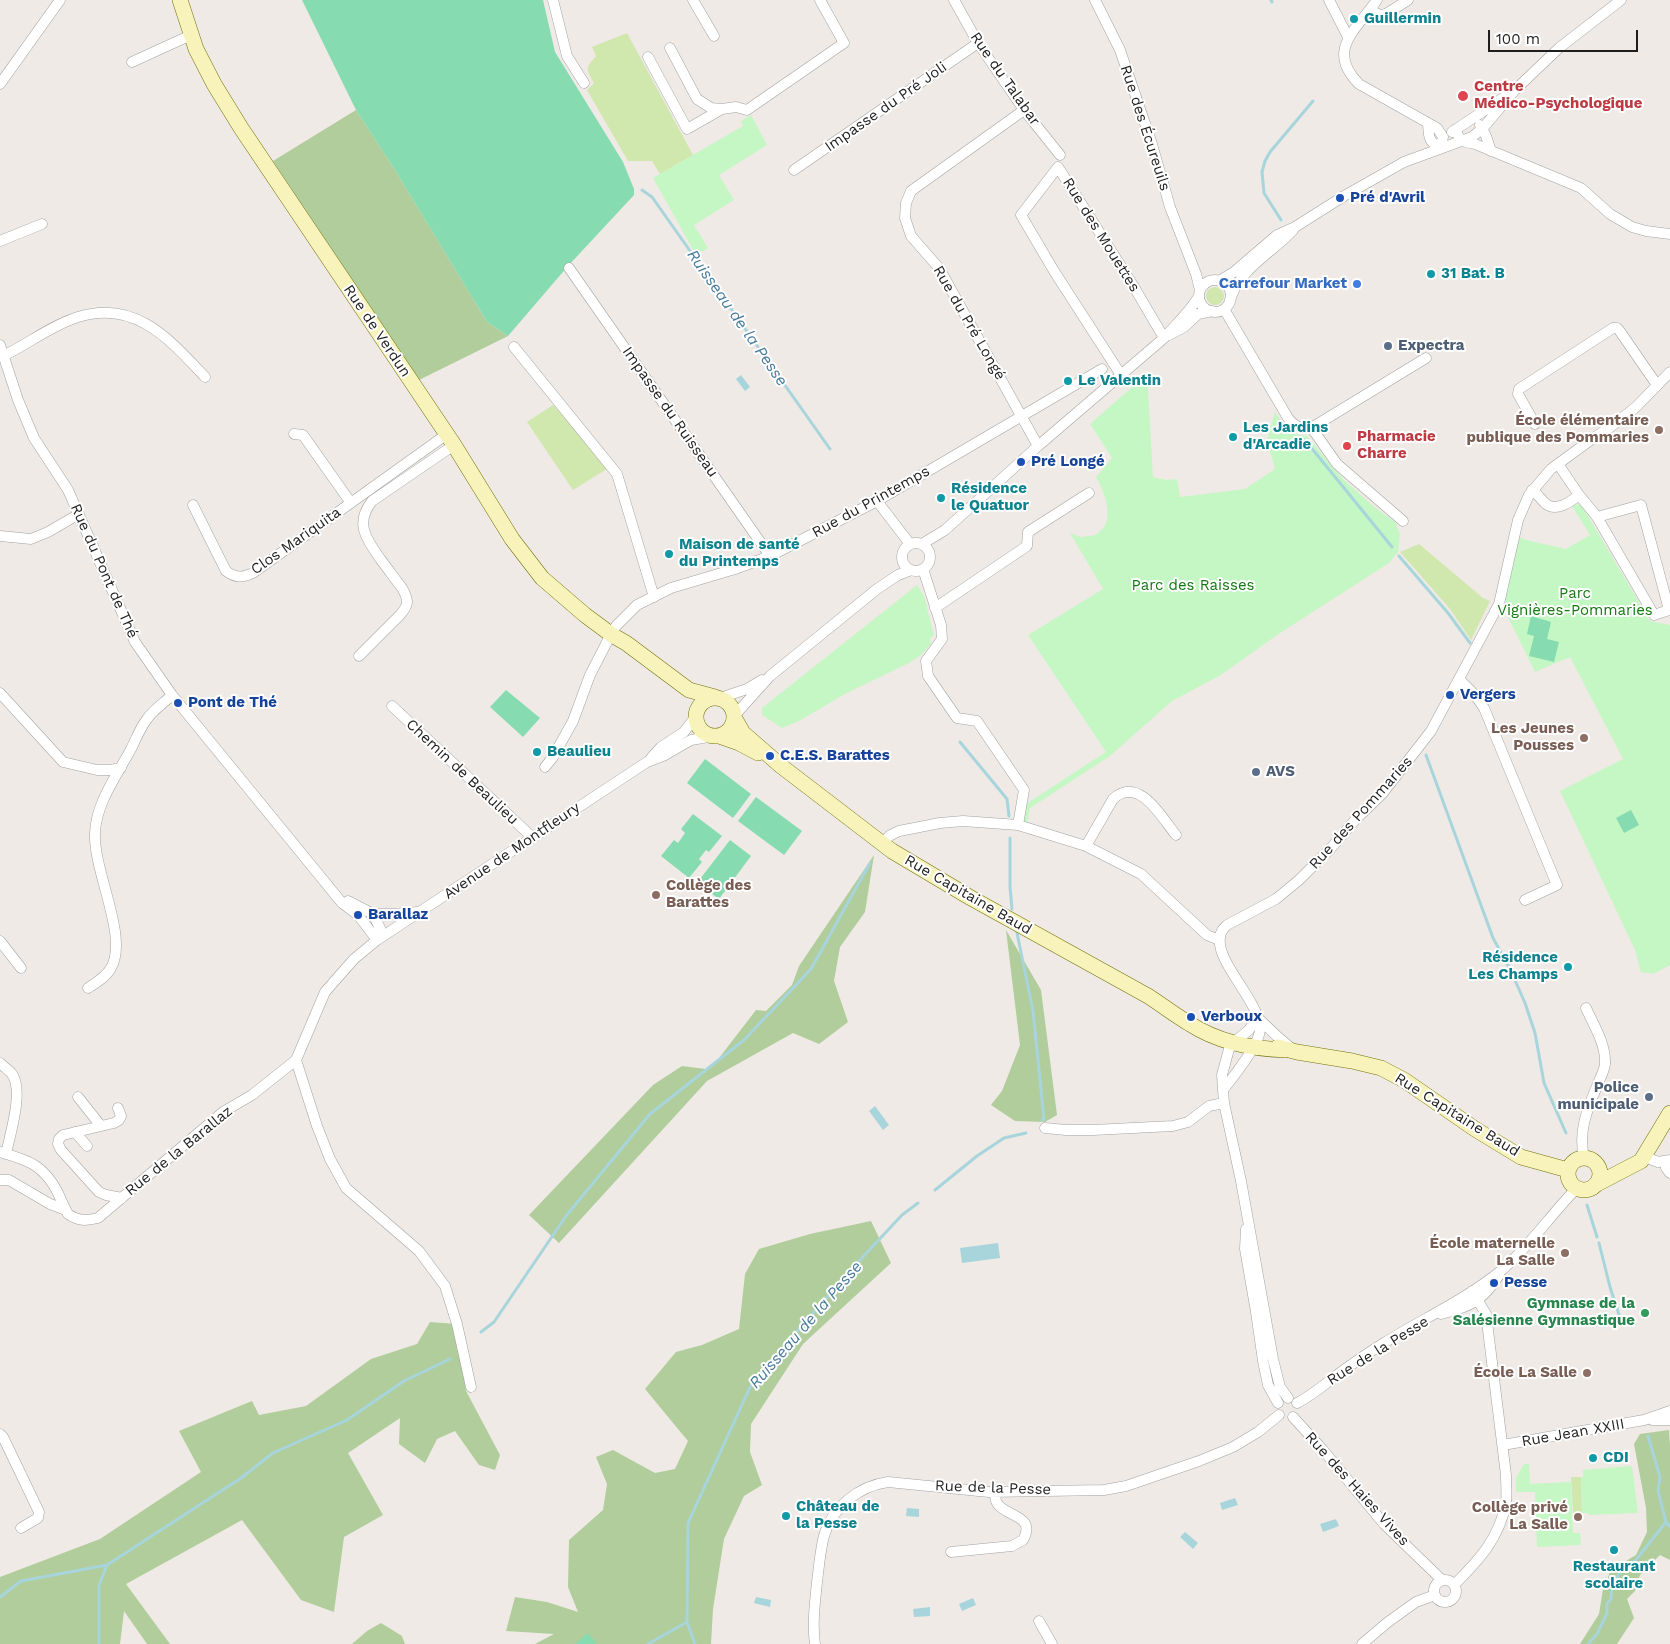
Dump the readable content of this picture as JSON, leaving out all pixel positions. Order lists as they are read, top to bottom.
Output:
{
  "streets": {
    "main road": ["Rue de Verdun", "Rue Capitaine Baud"],
    "street": [
      "Rue du Talabar",
      "Impasse du Pré Joli",
      "Rue des Écureuils",
      "Rue des Mouettes",
      "Rue du Pré Longé",
      "Impasse du Ruisseau",
      "Rue du Printemps",
      "Clos Mariquita",
      "Rue du Pont de Thé",
      "Chemin de Beaulieu",
      "Rue des Pommaries",
      "Avenue de Montfleury",
      "Rue de la Barallaz",
      "Rue de la Pesse",
      "Rue Jean XXIII",
      "Rue des Haies Vives"
    ]
  },
  "crossings": [
    ["Rue du Talabar", "Impasse du Pré Joli"],
    ["Rue du Talabar", "Rue du Pré Longé"],
    ["Rue du Pré Longé", "Rue du Printemps"],
    ["Rue de Verdun", "Rue du Printemps"],
    ["Rue de Verdun", "Clos Mariquita"],
    ["Rue de Verdun", "Avenue de Montfleury"],
    ["Rue de Verdun", "Rue Capitaine Baud"],
    ["Impasse du Ruisseau", "Rue du Printemps"],
    ["Rue du Pont de Thé", "Avenue de Montfleury"],
    ["Rue du Pont de Thé", "Rue de la Barallaz"],
    ["Chemin de Beaulieu", "Avenue de Montfleury"],
    ["Avenue de Montfleury", "Rue Capitaine Baud"],
    ["Avenue de Montfleury", "Rue de la Barallaz"],
    ["Rue Capitaine Baud", "Rue de la Pesse"],
    ["Rue de la Pesse", "Rue des Haies Vives"]
  ],
  "water": ["Ruisseau de la Pesse"],
  "parks": ["Parc des Raisses", "Parc Vignières-Pommaries"],
  "places": [
    "Guillermin",
    "Centre Médico-Psychologique",
    "Pré d'Avril",
    "31 Bat. B",
    "Carrefour Market",
    "Expectra",
    "Le Valentin",
    "École élémentaire publique des Pommaries",
    "Les Jardins d'Arcadie",
    "Pharmacie Charre",
    "Pré Longé",
    "Résidence le Quatuor",
    "Maison de santé du Printemps",
    "Vergers",
    "Pont de Thé",
    "Les Jeunes Pousses",
    "Beaulieu",
    "C.E.S. Barattes",
    "AVS",
    "Collège des Barattes",
    "Barallaz",
    "Résidence Les Champs",
    "Verboux",
    "Police municipale",
    "École maternelle La Salle",
    "Pesse",
    "Gymnase de la Salésienne Gymnastique",
    "École La Salle",
    "CDI",
    "Château de la Pesse",
    "Collège privé La Salle",
    "Restaurant scolaire"
  ],
  "scale_bar": "100 m"
}
